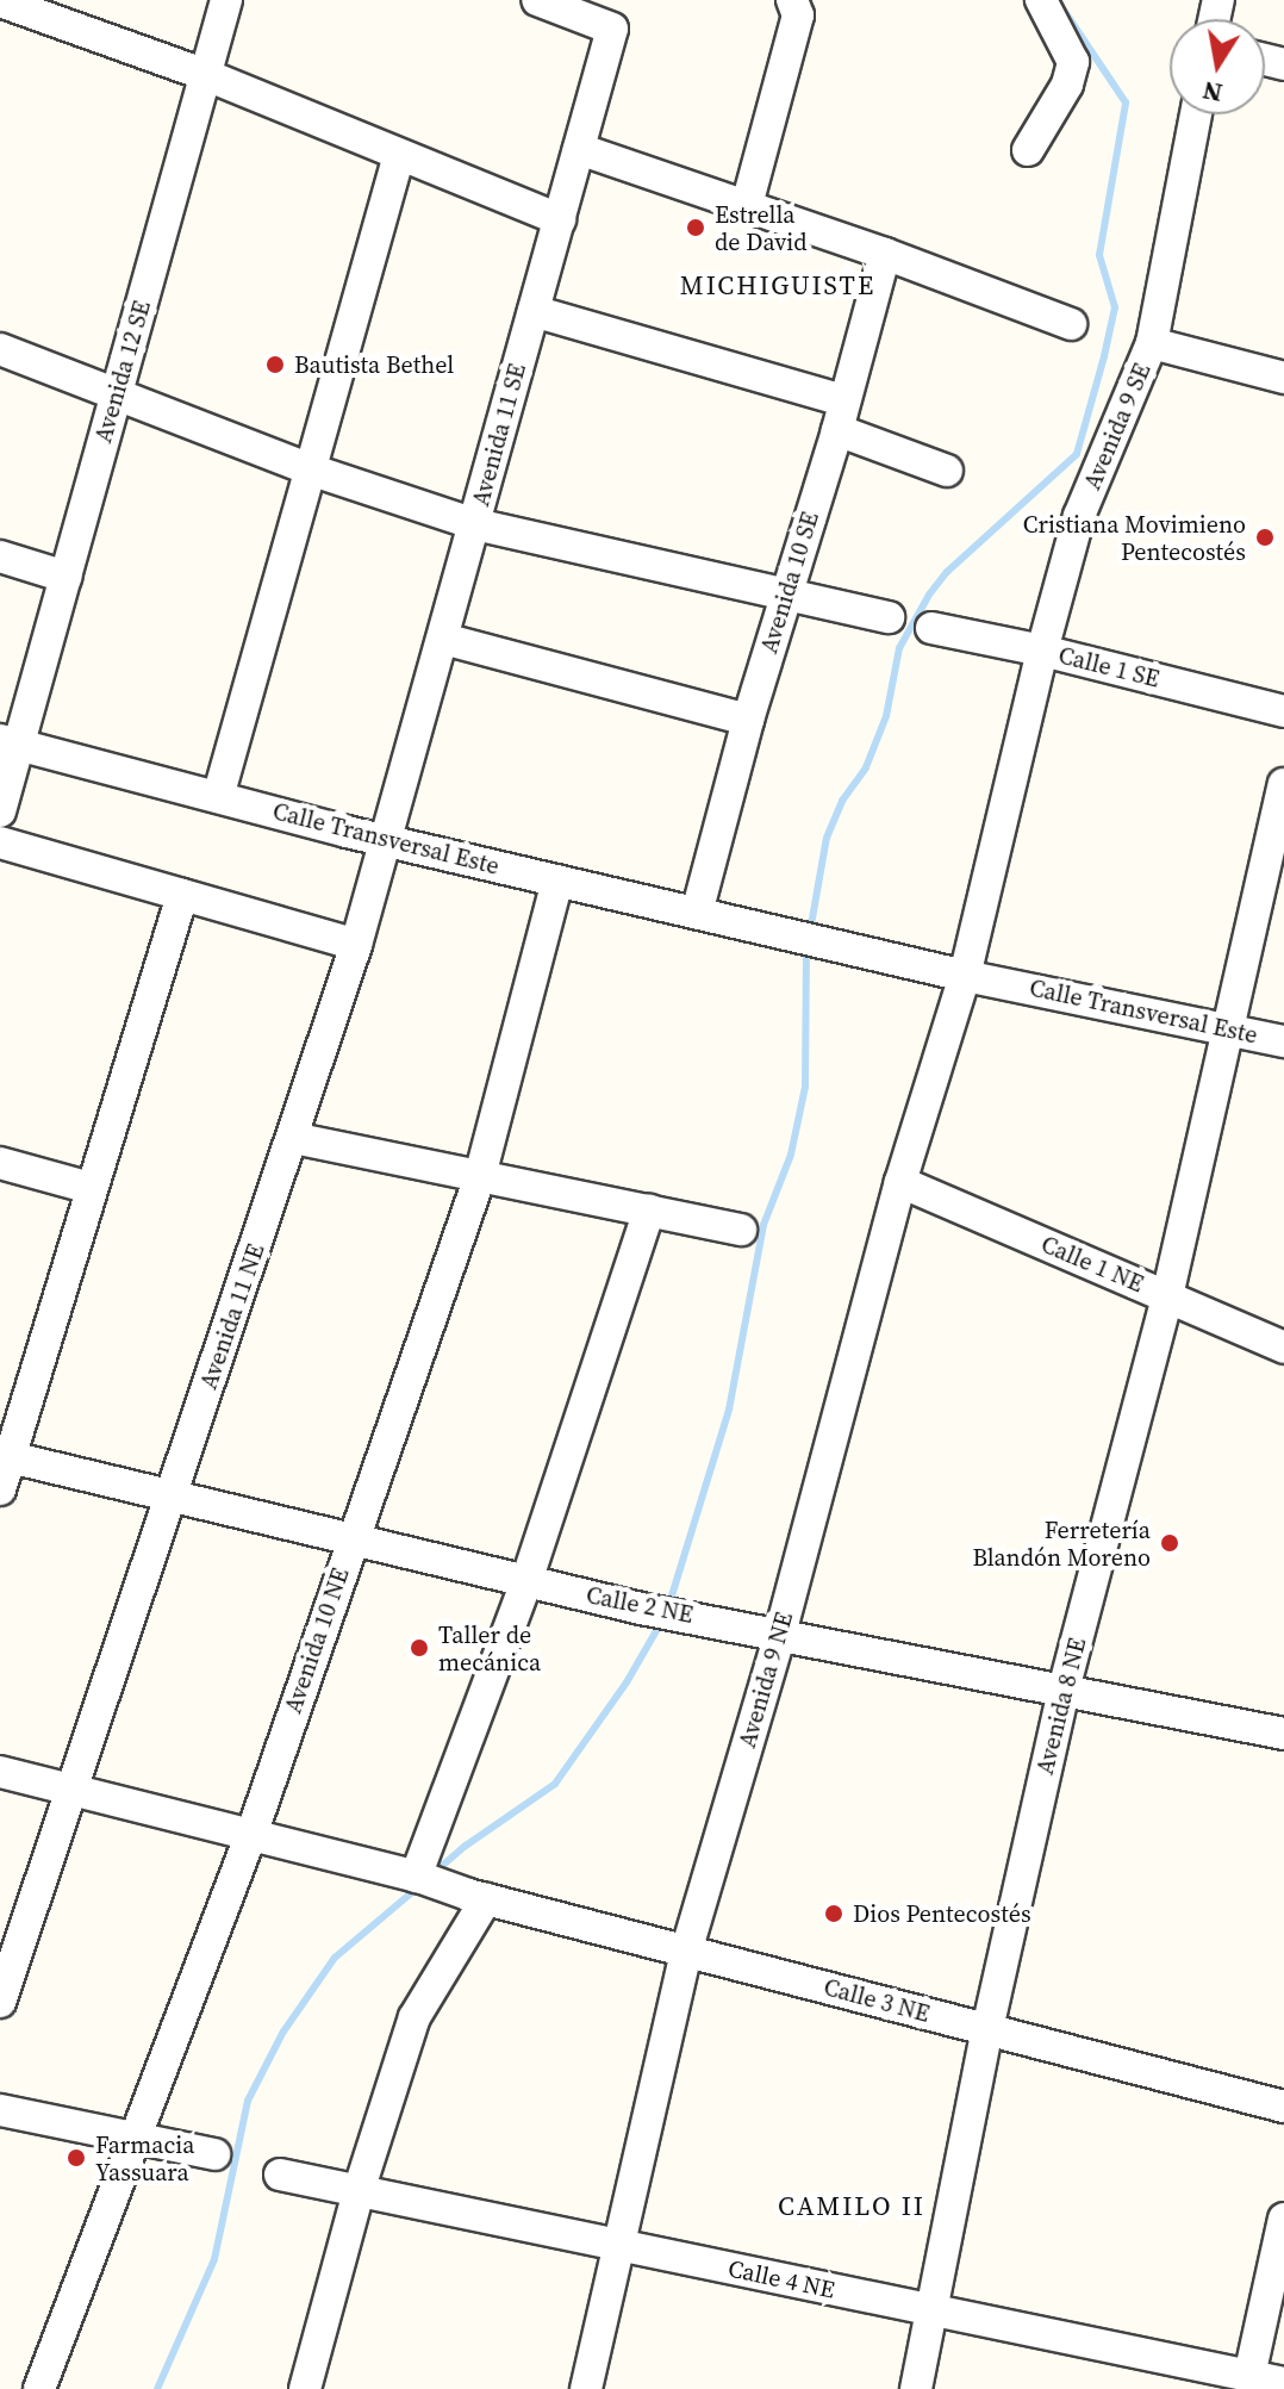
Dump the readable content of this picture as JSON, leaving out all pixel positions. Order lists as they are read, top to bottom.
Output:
{
  "streets": {
    "street": [
      "Avenida 12 SE",
      "Avenida 9 SE",
      "Avenida 11 SE",
      "Avenida 10 SE",
      "Calle 1 SE",
      "Calle Transversal Este",
      "Calle 1 NE",
      "Avenida 11 NE",
      "Calle 2 NE",
      "Avenida 10 NE",
      "Avenida 9 NE",
      "Avenida 8 NE",
      "Calle 3 NE",
      "Calle 4 NE"
    ]
  },
  "crossings": [
    ["Avenida 12 SE", "Calle Transversal Este"],
    ["Avenida 9 SE", "Calle 1 SE"],
    ["Avenida 9 SE", "Calle Transversal Este"],
    ["Avenida 9 SE", "Avenida 9 NE"],
    ["Avenida 11 SE", "Calle Transversal Este"],
    ["Avenida 11 SE", "Avenida 11 NE"],
    ["Avenida 10 SE", "Calle Transversal Este"],
    ["Calle Transversal Este", "Avenida 11 NE"],
    ["Calle Transversal Este", "Avenida 10 NE"],
    ["Calle Transversal Este", "Avenida 9 NE"],
    ["Calle Transversal Este", "Avenida 8 NE"],
    ["Calle 1 NE", "Avenida 9 NE"],
    ["Calle 1 NE", "Avenida 8 NE"],
    ["Avenida 11 NE", "Calle 2 NE"],
    ["Avenida 11 NE", "Calle 3 NE"],
    ["Calle 2 NE", "Avenida 10 NE"],
    ["Calle 2 NE", "Avenida 9 NE"],
    ["Calle 2 NE", "Avenida 8 NE"],
    ["Avenida 10 NE", "Calle 3 NE"],
    ["Avenida 9 NE", "Calle 3 NE"],
    ["Avenida 9 NE", "Calle 4 NE"],
    ["Avenida 8 NE", "Calle 3 NE"],
    ["Avenida 8 NE", "Calle 4 NE"]
  ],
  "districts": ["MICHIGUISTE", "CAMILO II"],
  "places": [
    "Estrella de David",
    "Bautista Bethel",
    "Cristiana Movimieno Pentecostés",
    "Ferretería Blandón Moreno",
    "Taller de mecánica",
    "Dios Pentecostés",
    "Farmacia Yassuara"
  ],
  "north": "bottom"
}
